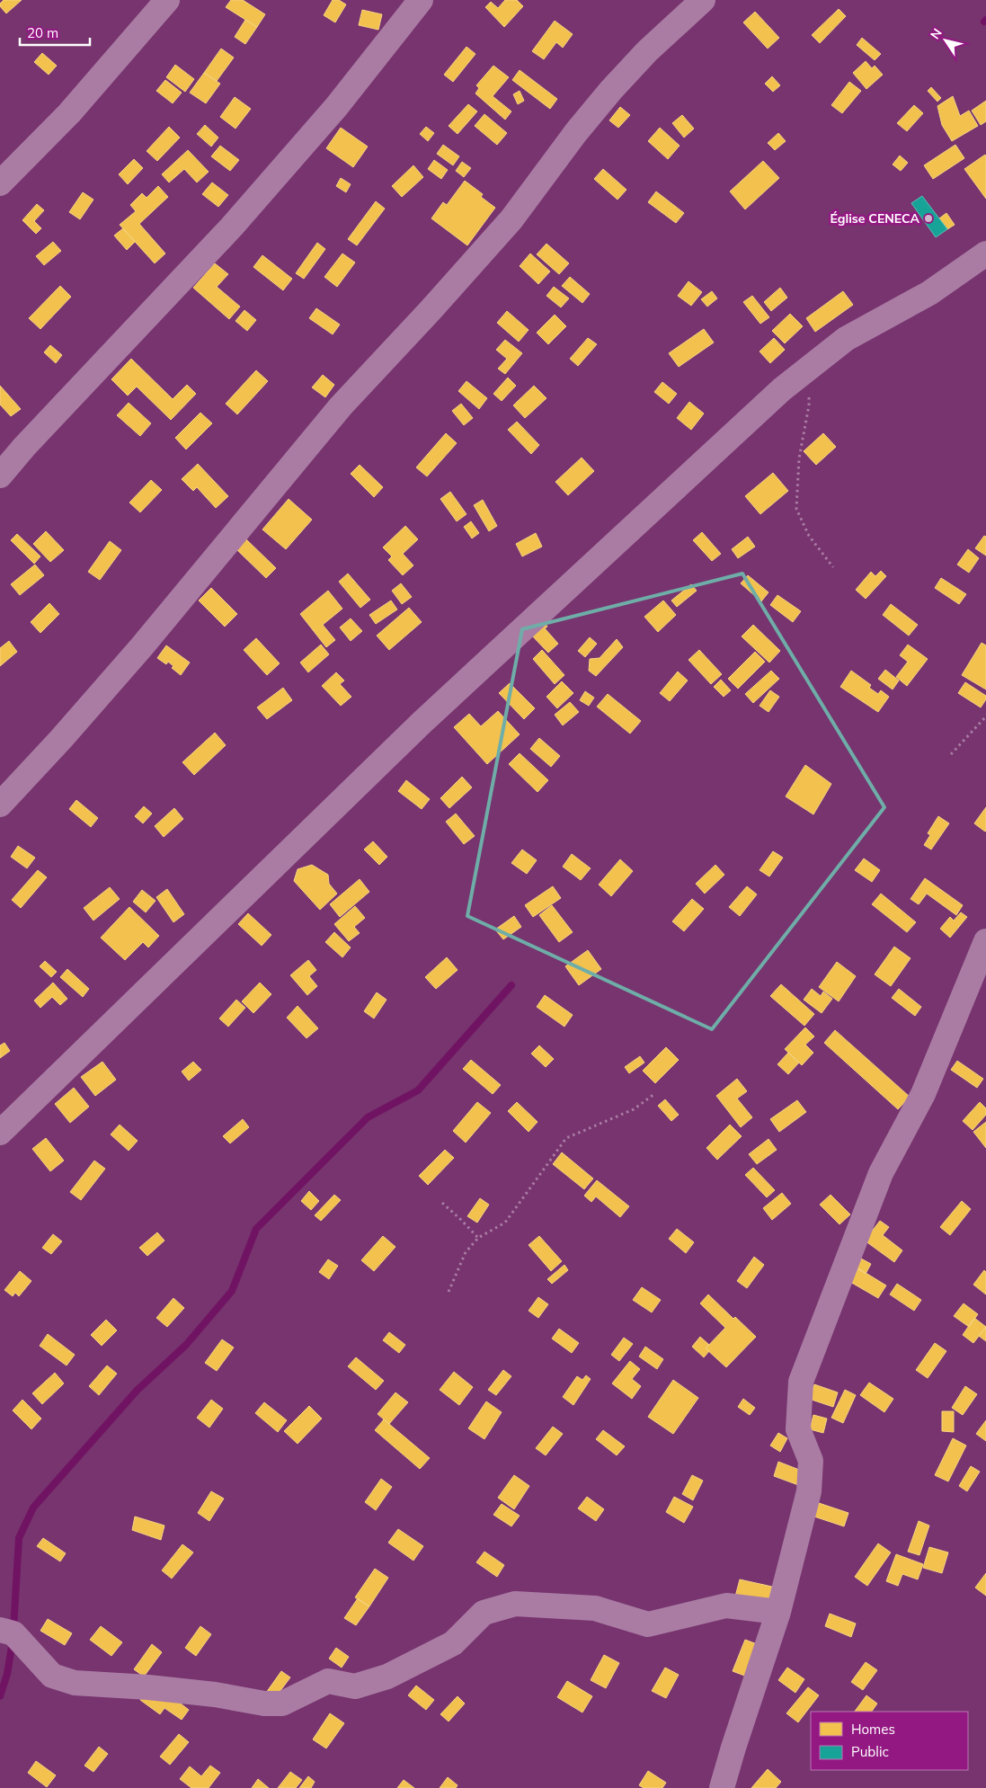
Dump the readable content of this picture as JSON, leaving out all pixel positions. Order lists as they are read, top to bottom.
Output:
{
  "places": ["Église CENECA"],
  "legend": ["Homes", "Public"],
  "scale_bar": "20 m",
  "north": "top left"
}
